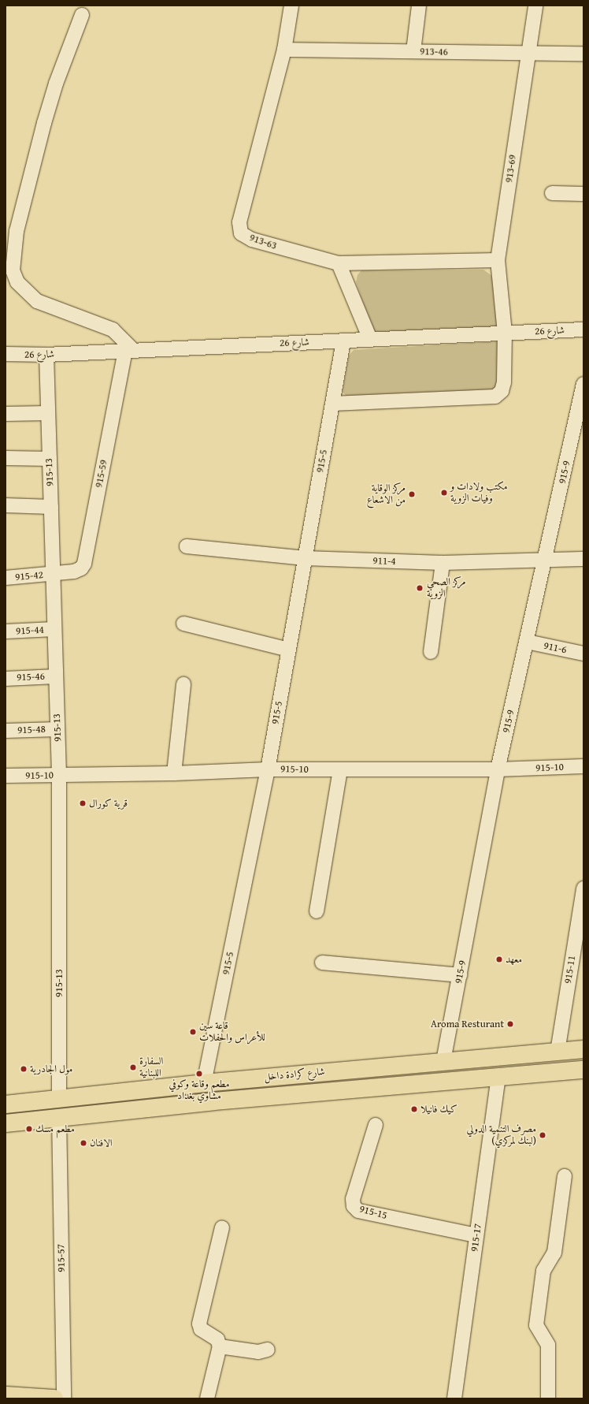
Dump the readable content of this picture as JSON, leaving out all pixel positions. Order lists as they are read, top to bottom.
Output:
{
  "streets": {
    "main road": ["شارع كرادة داخل"],
    "street": [
      "913-46",
      "913-69",
      "913-63",
      "شارع 26",
      "915-5",
      "915-13",
      "915-9",
      "915-59",
      "911-4",
      "915-42",
      "915-44",
      "911-6",
      "915-46",
      "915-48",
      "915-10",
      "915-11",
      "915-15",
      "915-17",
      "915-57"
    ]
  },
  "crossings": [
    ["913-46", "913-69"],
    ["913-46", "913-63"],
    ["913-69", "913-63"],
    ["913-69", "شارع 26"],
    ["913-69", "915-5"],
    ["شارع 26", "915-5"],
    ["شارع 26", "915-13"],
    ["شارع 26", "915-59"],
    ["915-5", "911-4"],
    ["915-5", "915-10"],
    ["915-5", "شارع كرادة داخل"],
    ["915-13", "915-59"],
    ["915-13", "915-42"],
    ["915-13", "915-44"],
    ["915-13", "915-46"],
    ["915-13", "915-48"],
    ["915-13", "915-10"],
    ["915-13", "شارع كرادة داخل"],
    ["915-9", "911-4"],
    ["915-9", "911-6"],
    ["915-9", "915-10"],
    ["915-9", "شارع كرادة داخل"],
    ["915-59", "915-42"],
    ["915-11", "شارع كرادة داخل"],
    ["شارع كرادة داخل", "915-17"],
    ["شارع كرادة داخل", "915-57"],
    ["915-15", "915-17"]
  ],
  "places": [
    "مكتب ولادات و وفيات الزوية",
    "مركز الوقاية من الاشعاع",
    "مركز الصحي الزوية",
    "قرية كورال",
    "معهد",
    "Aroma Resturant",
    "قاعة سين للأعراس والحفلات",
    "السفارة اللبنانية",
    "مول الجادرية",
    "مطعم وقاعة وكوفي مشاوي بغداد",
    "كيك فانيلا",
    "مطعم مسك",
    "مصرف التنمية الدولي (لبنك لمركزي)",
    "الافنان"
  ]
}
